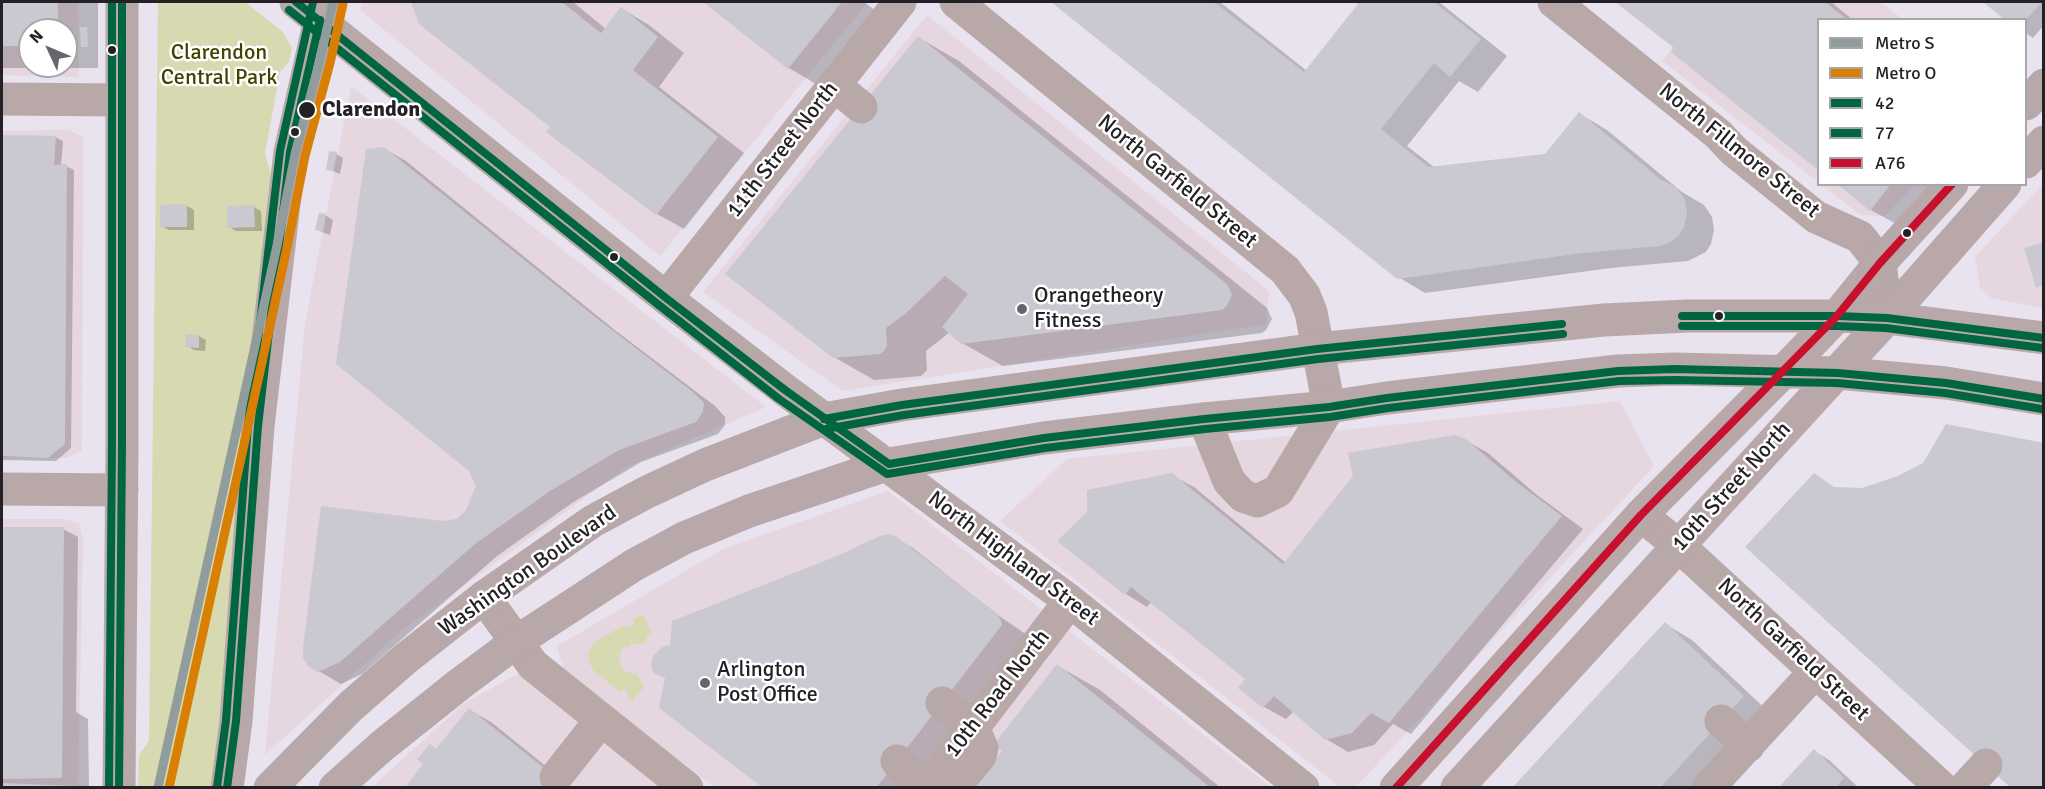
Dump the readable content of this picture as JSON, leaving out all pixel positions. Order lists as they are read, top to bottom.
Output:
{
  "streets": {
    "main road": ["10th Street North", "Washington Boulevard"],
    "street": [
      "11th Street North",
      "North Fillmore Street",
      "North Garfield Street",
      "North Highland Street",
      "10th Road North"
    ]
  },
  "crossings": [
    ["11th Street North", "North Highland Street"],
    ["North Fillmore Street", "10th Street North"],
    ["North Garfield Street", "10th Street North"],
    ["North Garfield Street", "Washington Boulevard"],
    ["10th Street North", "Washington Boulevard"],
    ["North Highland Street", "Washington Boulevard"],
    ["North Highland Street", "10th Road North"]
  ],
  "parks": ["Clarendon Central Park"],
  "places": ["Clarendon", "Orangetheory Fitness", "Arlington Post Office"],
  "lines": [
    "metro line S",
    "transit line 42",
    "metro line O",
    "transit line 77",
    "transit line A76"
  ],
  "legend": [
    "Metro S",
    "Metro O",
    "42",
    "77",
    "A76"
  ],
  "north": "top left"
}
